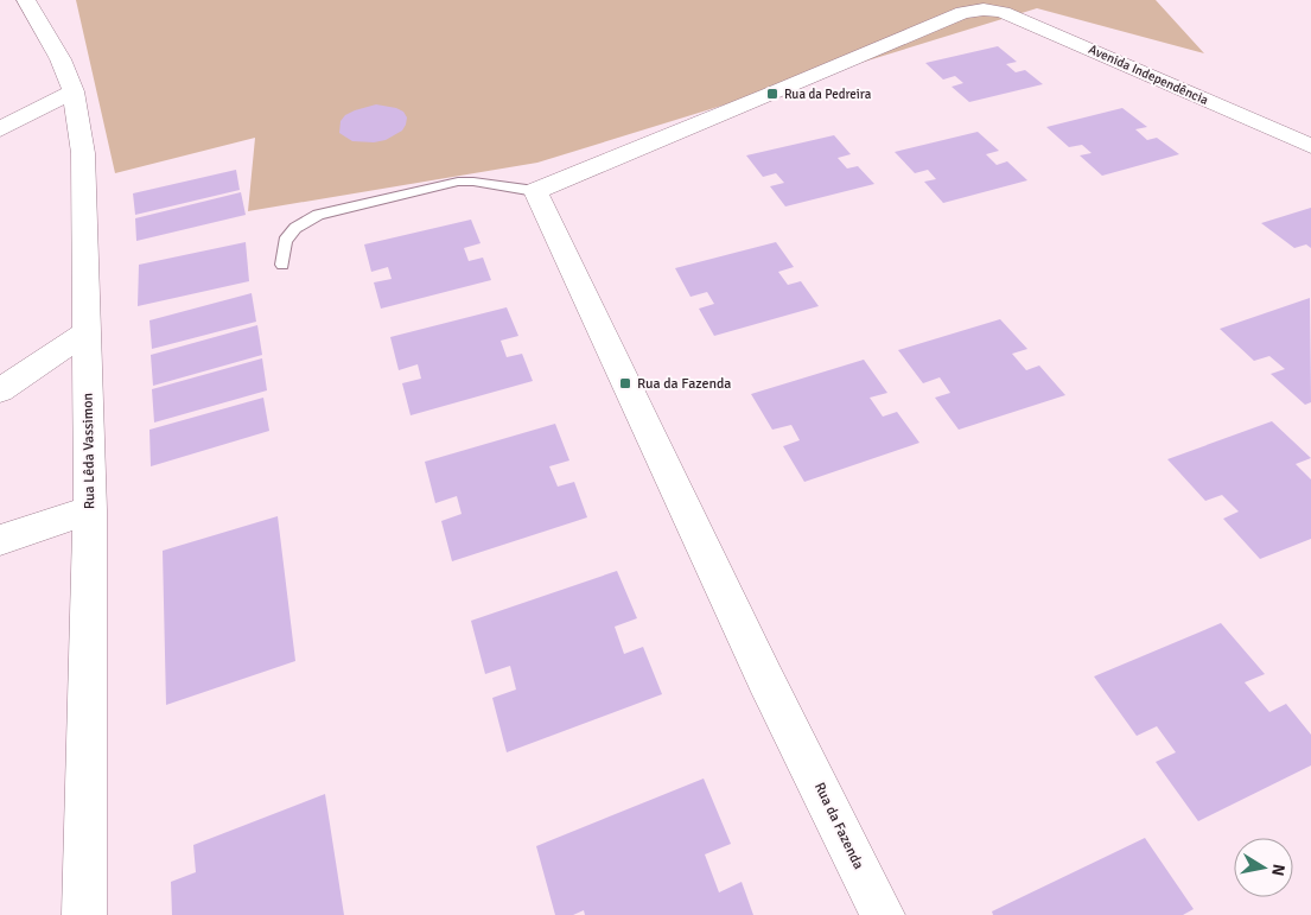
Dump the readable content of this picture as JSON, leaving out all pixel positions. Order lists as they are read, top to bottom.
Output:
{
  "streets": {
    "street": ["Avenida Independência", "Rua Lêda Vassimon", "Rua da Fazenda"]
  },
  "crossings": [
    ["Avenida Independência", "Rua da Fazenda"]
  ],
  "places": {
    "transit": ["Rua da Pedreira", "Rua da Fazenda"]
  },
  "north": "right"
}
